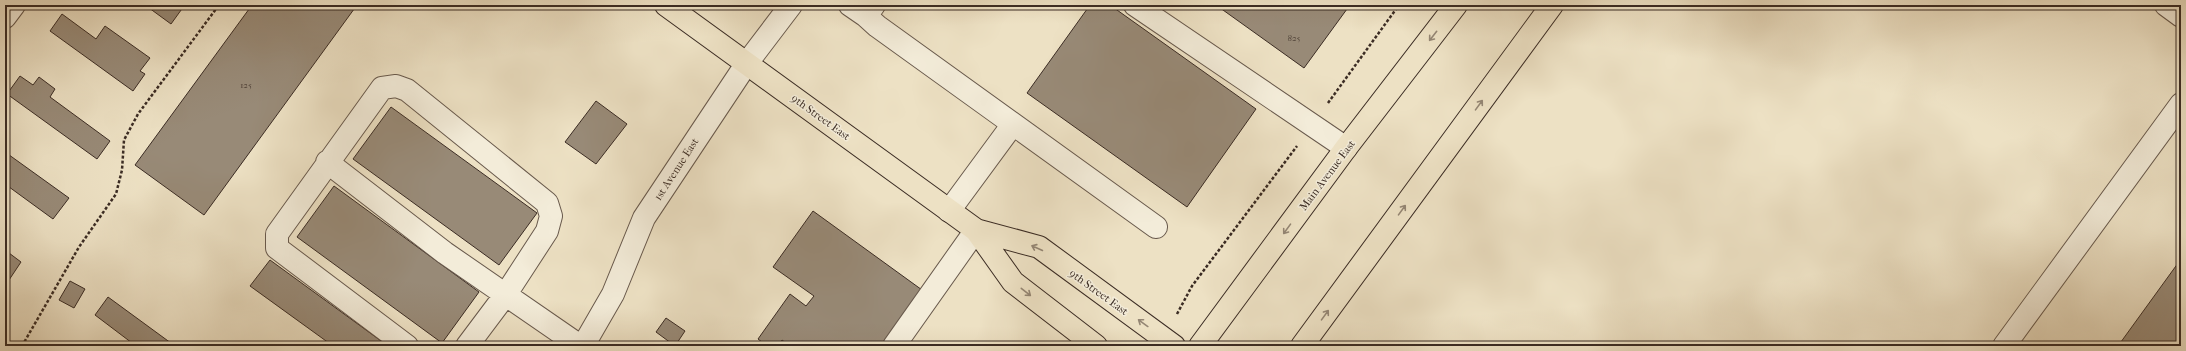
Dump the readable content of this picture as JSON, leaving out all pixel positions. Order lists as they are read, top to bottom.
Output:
{
  "streets": {
    "main road": ["9th Street East", "Main Avenue East"],
    "street": ["1st Avenue East"]
  },
  "crossings": [
    ["9th Street East", "1st Avenue East"]
  ],
  "house_numbers": ["825", "125"]
}
